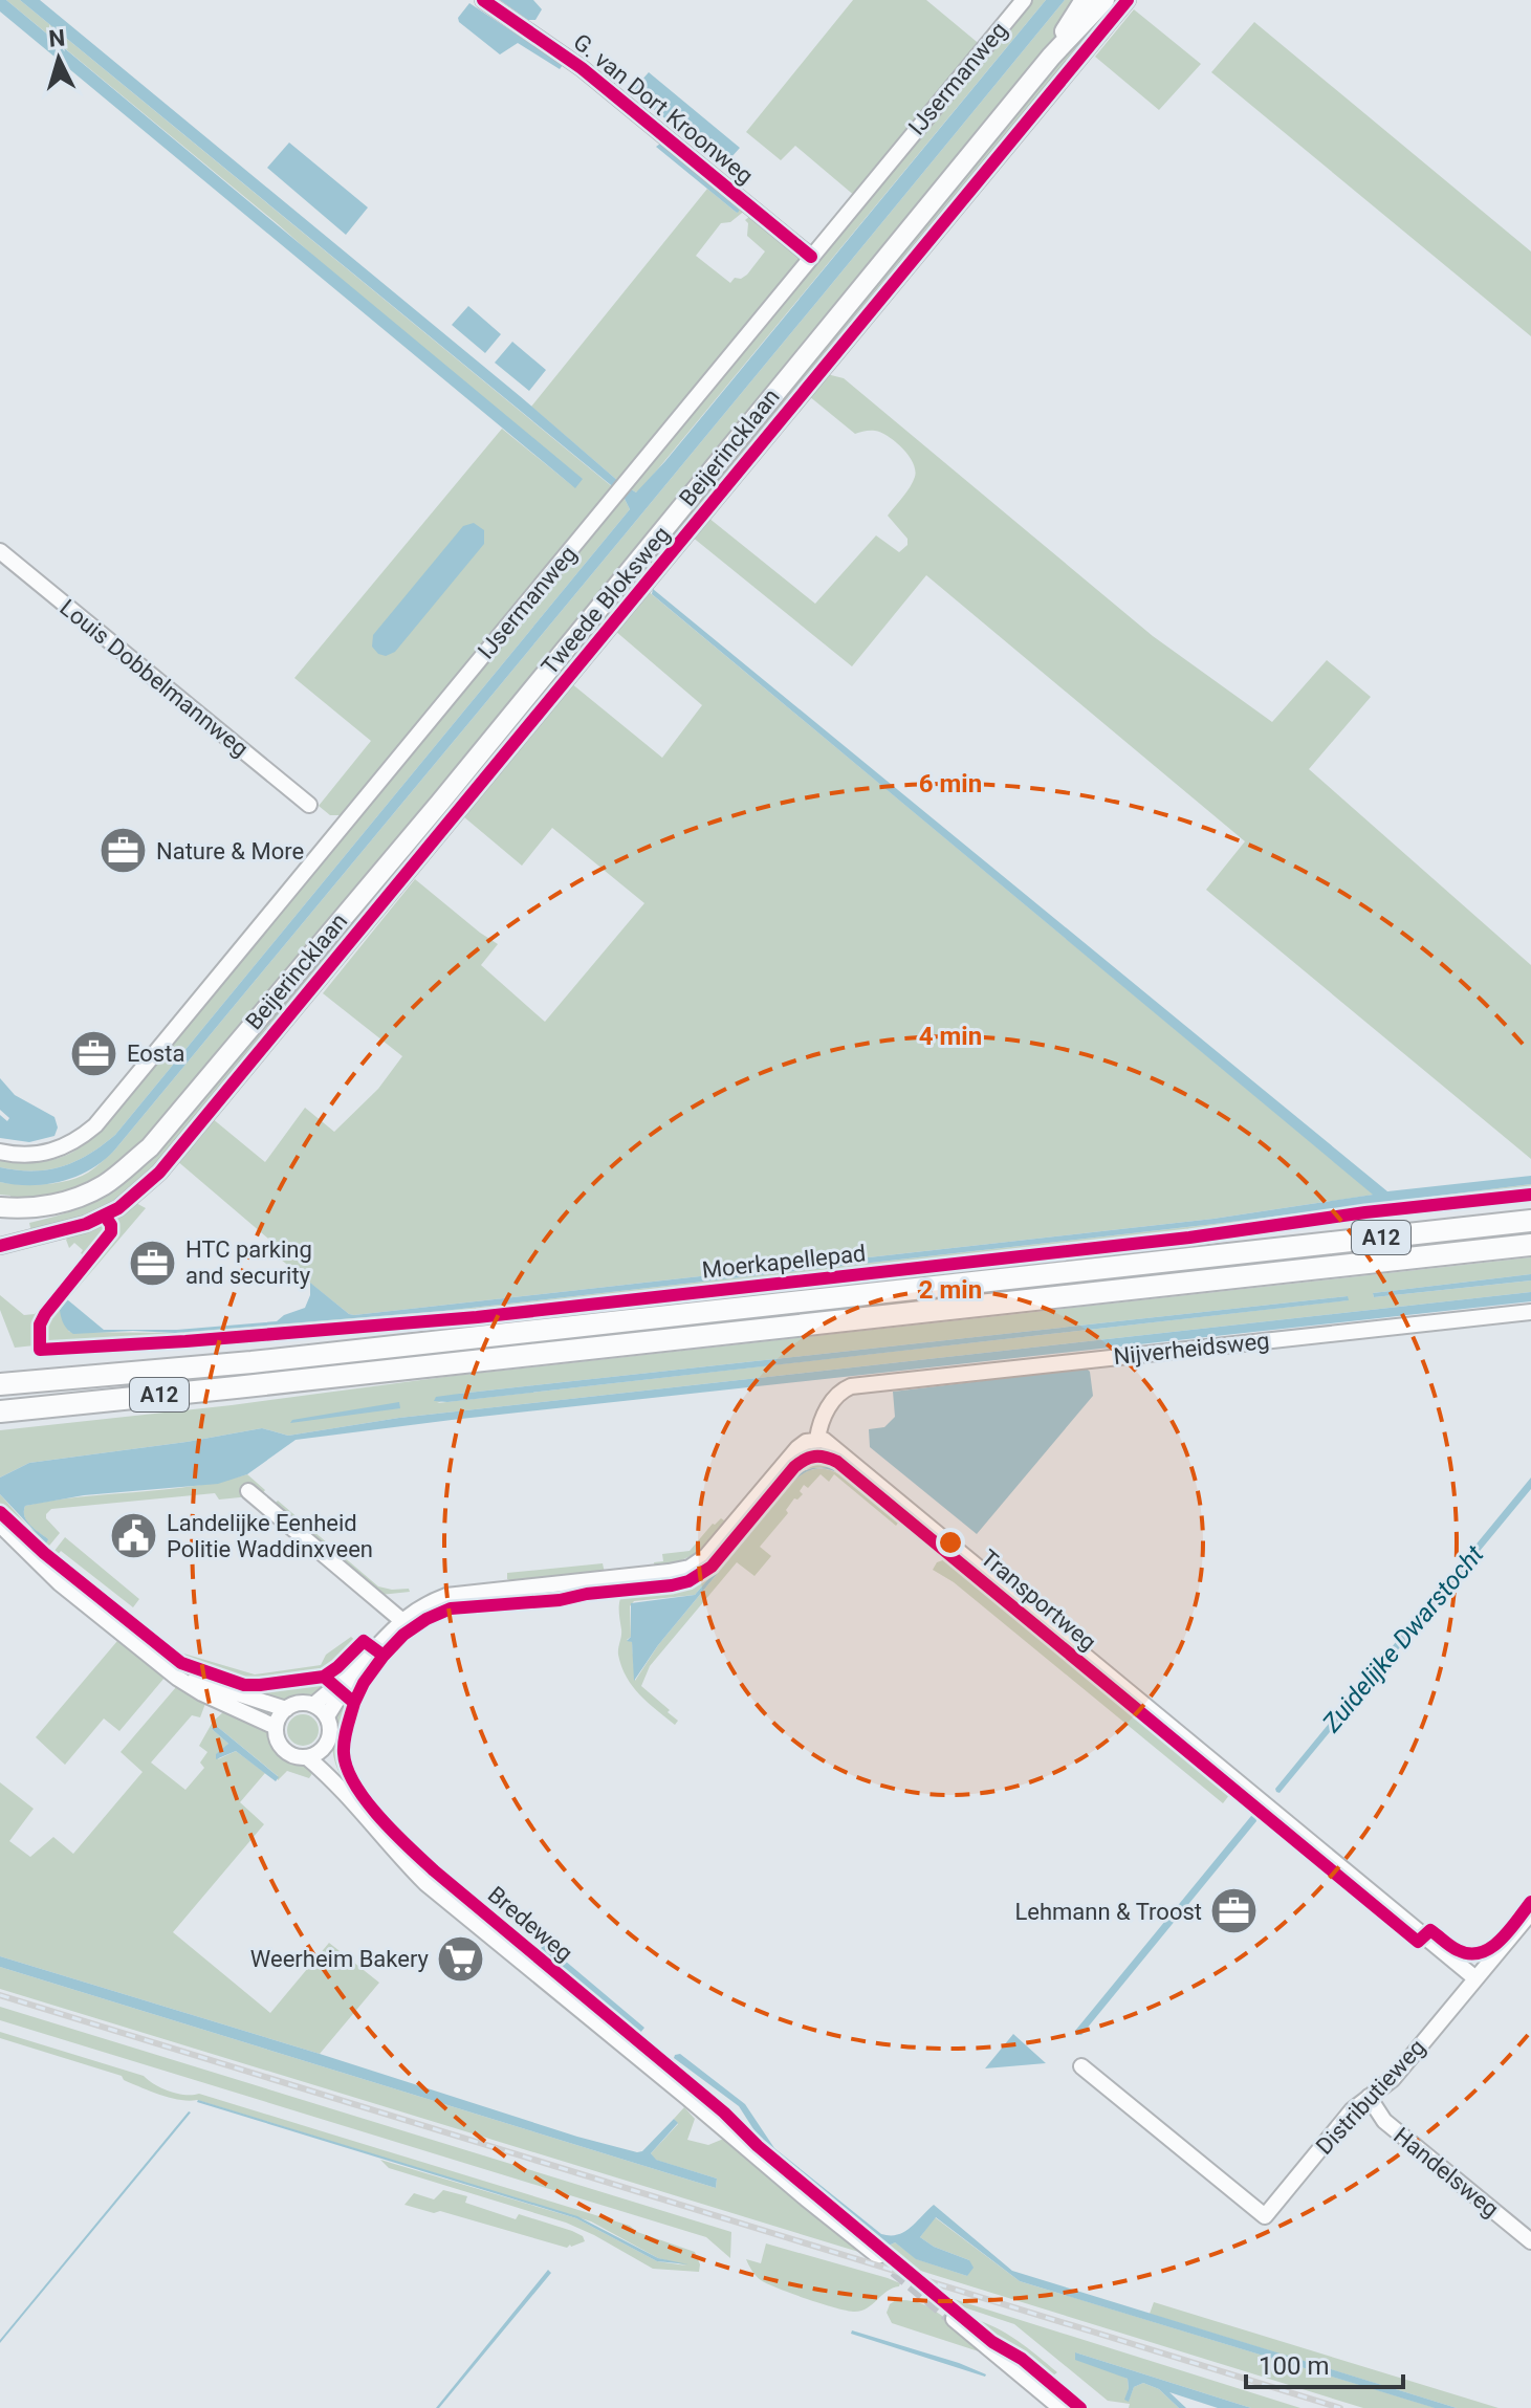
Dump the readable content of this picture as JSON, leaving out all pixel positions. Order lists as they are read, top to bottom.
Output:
{
  "streets": {
    "highway": ["A12"],
    "main road": ["Beijerincklaan"],
    "street": [
      "IJsermanweg",
      "G. van Dort Kroonweg",
      "Tweede Bloksweg",
      "Louis Dobbelmannweg",
      "Nijverheidsweg",
      "Transportweg",
      "Bredeweg",
      "Distributieweg",
      "Handelsweg"
    ],
    "cycle path": ["Moerkapellepad"]
  },
  "crossings": [
    ["IJsermanweg", "G. van Dort Kroonweg"],
    ["Nijverheidsweg", "Transportweg"],
    ["Transportweg", "Distributieweg"],
    ["Distributieweg", "Handelsweg"]
  ],
  "water": ["Zuidelijke Dwarstocht"],
  "places": {
    "office": [
      "Nature & More",
      "Eosta",
      "HTC parking and security",
      "Lehmann & Troost"
    ],
    "public building": ["Landelijke Eenheid Politie Waddinxveen"],
    "supermarket": ["Weerheim Bakery"]
  },
  "scale_bar": "100 m",
  "north": "top",
  "rings": ["6 min", "4 min", "2 min"]
}
